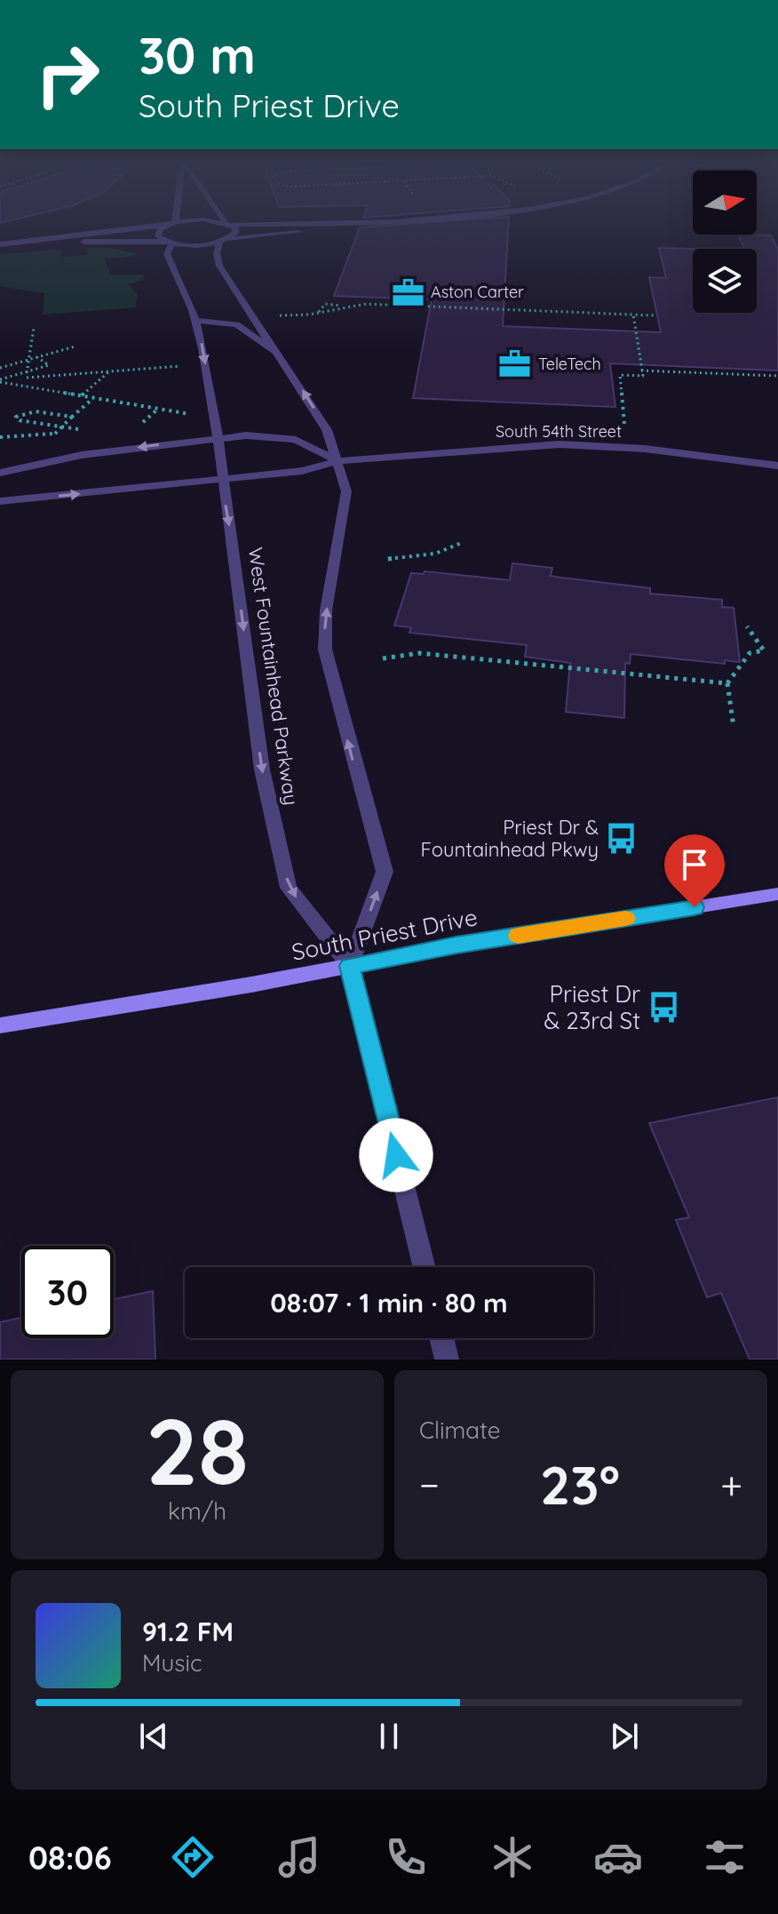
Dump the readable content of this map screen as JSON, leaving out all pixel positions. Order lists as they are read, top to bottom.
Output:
{
  "streets": {
    "main road": ["South Priest Drive"],
    "street": ["South 54th Street", "West Fountainhead Parkway"]
  },
  "crossings": [
    ["South 54th Street", "West Fountainhead Parkway"],
    ["West Fountainhead Parkway", "South Priest Drive"]
  ],
  "places": {
    "office": ["Aston Carter", "TeleTech"],
    "bus stop": ["Priest Dr & Fountainhead Pkwy", "Priest Dr & 23rd St"]
  },
  "north": "right",
  "page": {
    "turn": ["30 m", "South Priest Drive"],
    "limit": "30",
    "trip": "08:07 · 1 min · 80 m",
    "tile": [
      ["28", "km/h"],
      "Climate"
    ],
    "heat": ["−", "23°", "+"],
    "song": ["91.2 FM", "Music"],
    "tabs": "08:06"
  }
}
